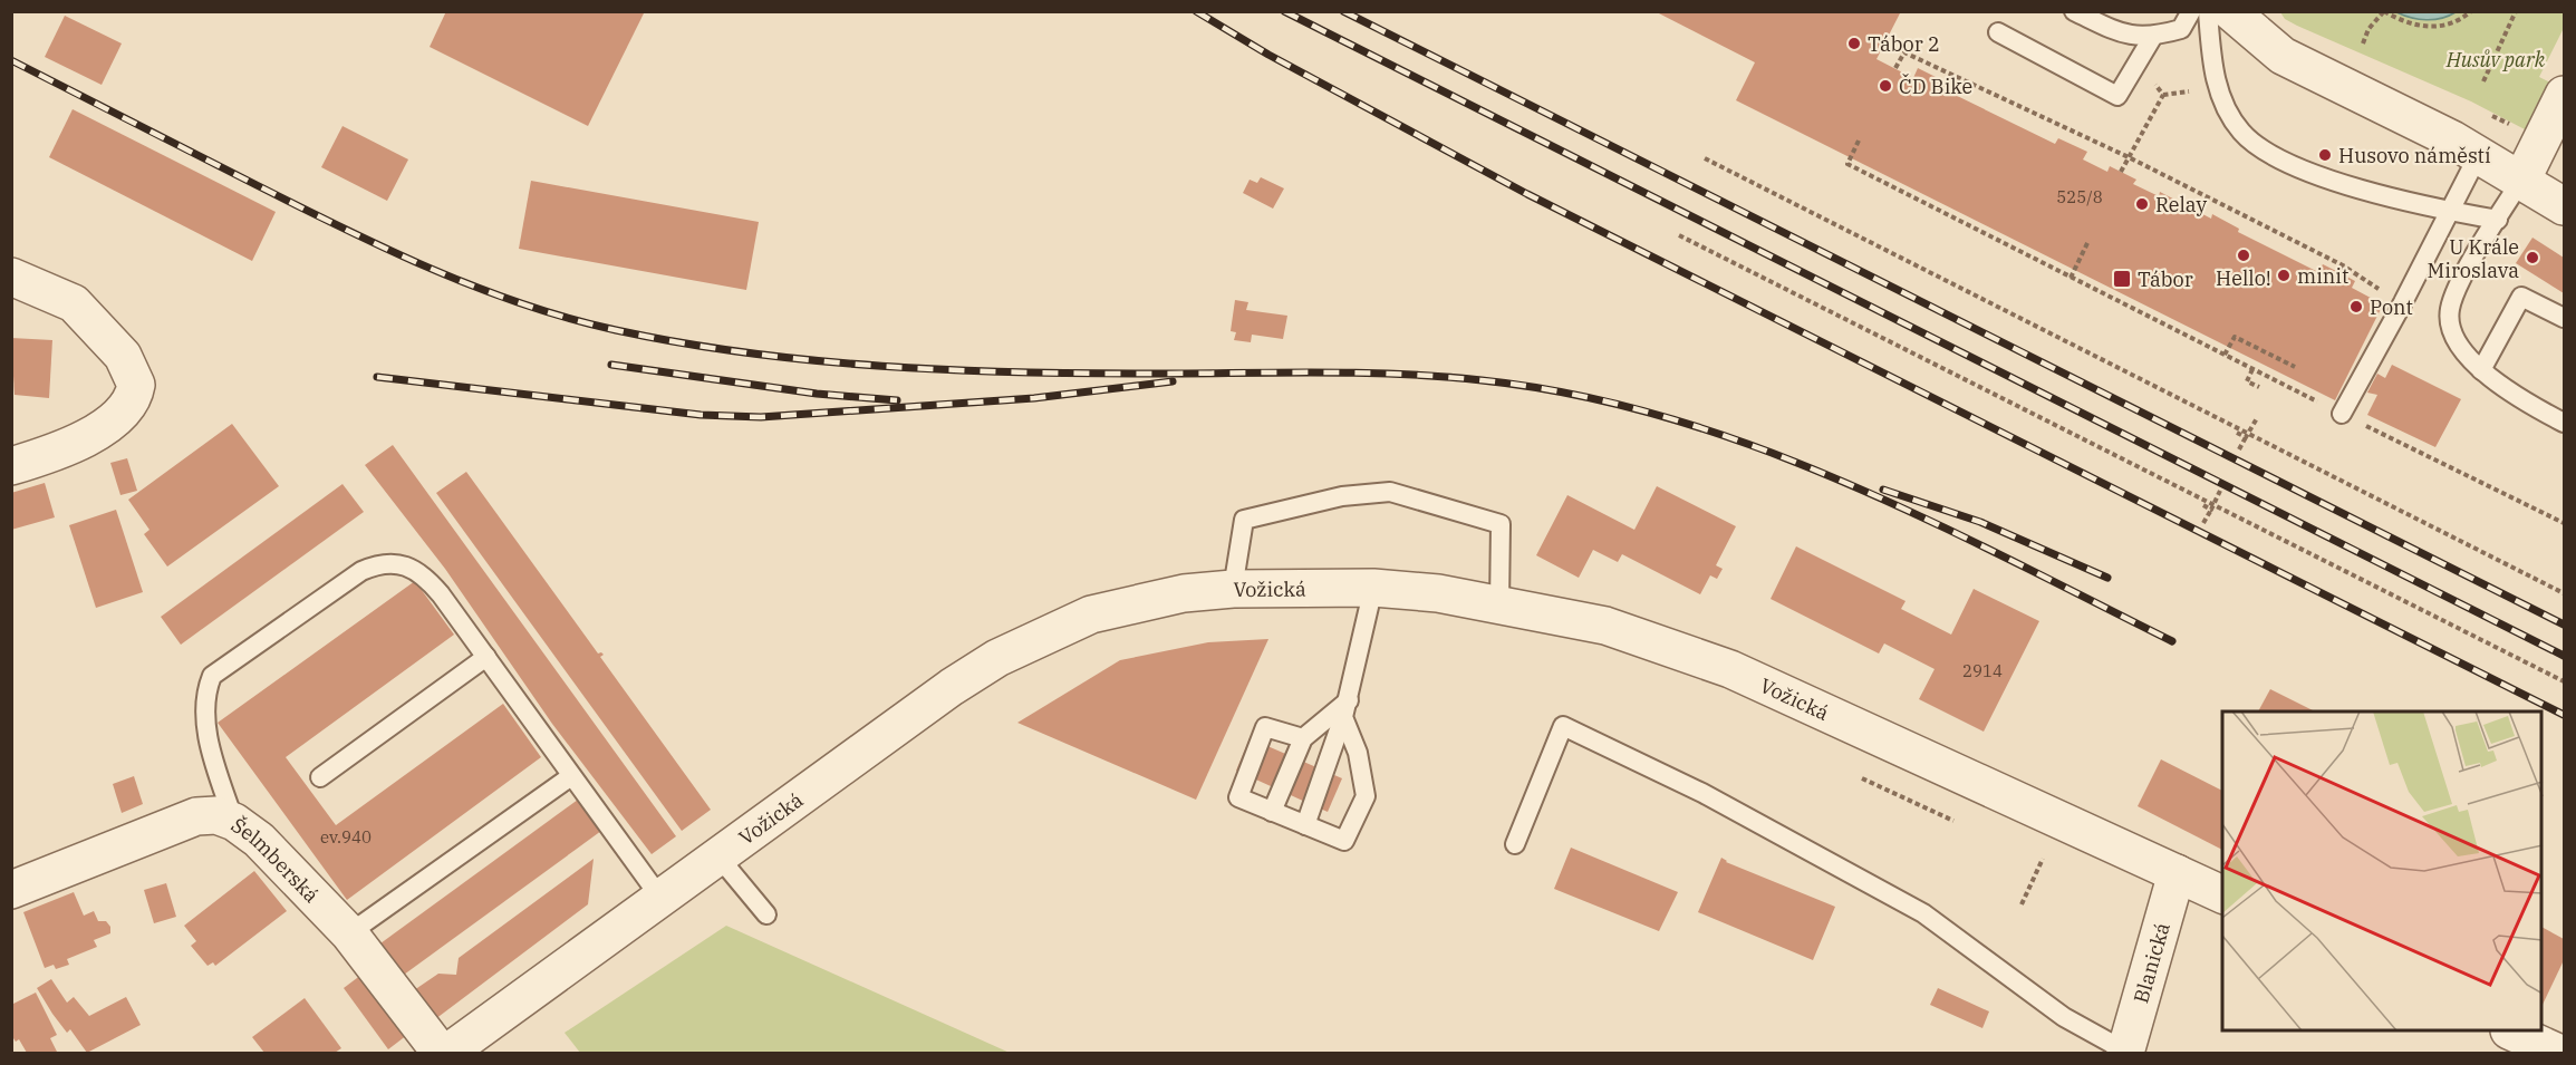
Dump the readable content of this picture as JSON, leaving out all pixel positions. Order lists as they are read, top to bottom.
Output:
{
  "streets": {
    "street": ["Vožická", "Šelmberská", "Blanická"]
  },
  "crossings": [
    ["Vožická", "Blanická"]
  ],
  "parks": ["Husův park"],
  "places": {
    "other": [
      "Tábor 2",
      "ČD Bike",
      "Husovo náměstí",
      "Relay",
      "Hello!",
      "U Krále Miroslava",
      "minit",
      "Pont"
    ],
    "transit": ["Tábor"]
  },
  "house_numbers": ["525/8", "2914", "ev.940"]
}
